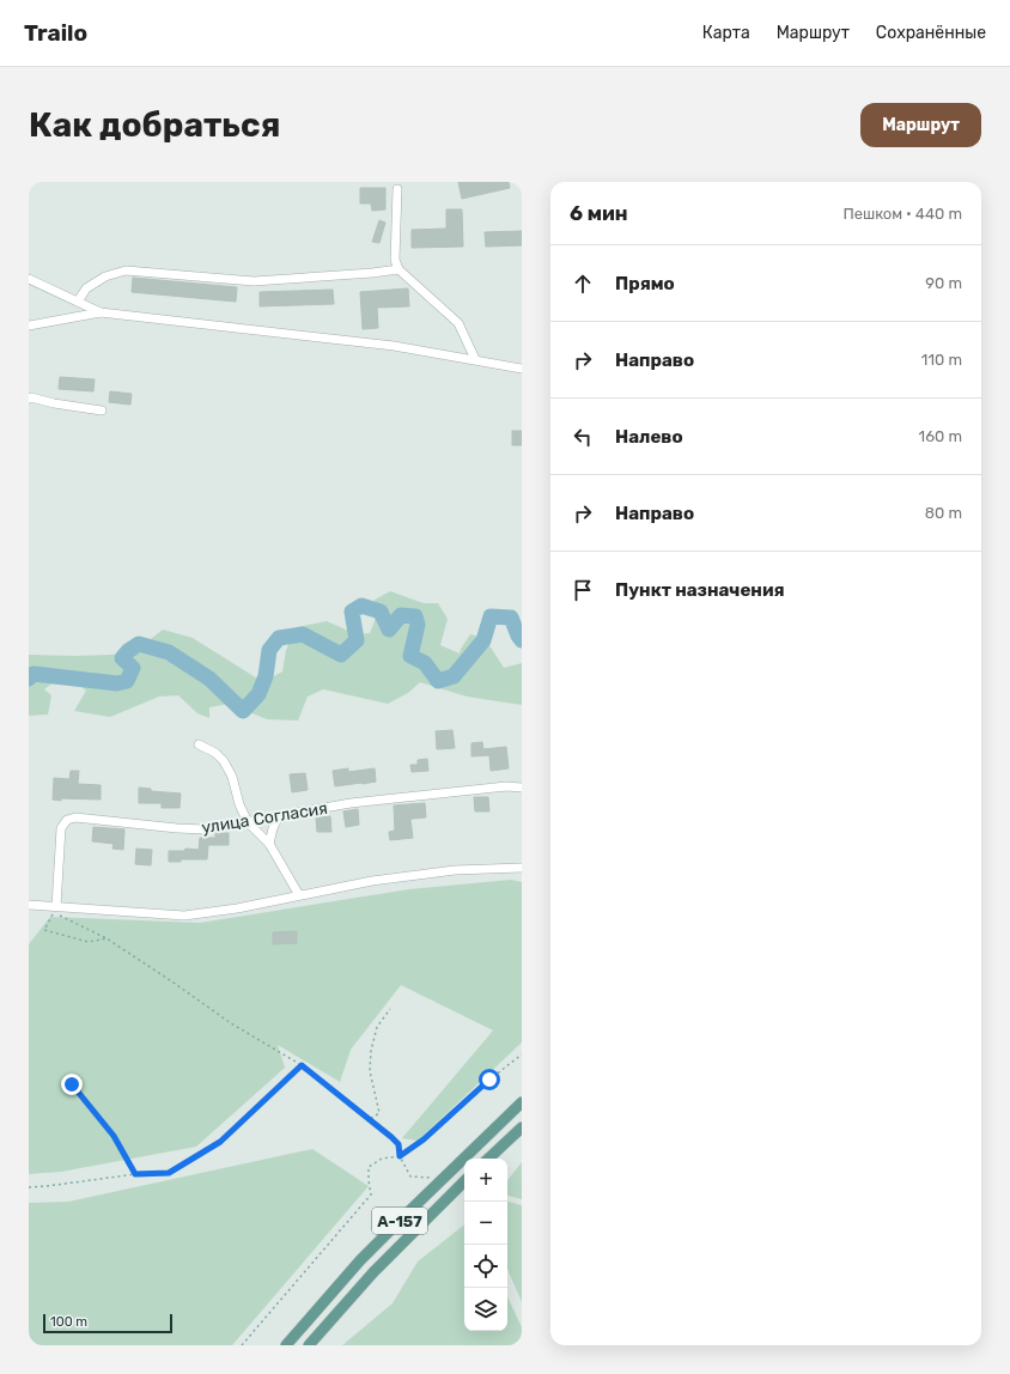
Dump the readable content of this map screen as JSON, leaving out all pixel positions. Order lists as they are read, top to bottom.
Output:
{
  "streets": {
    "main road": ["А-157"],
    "street": ["улица Согласия"]
  },
  "scale_bar": "100 m",
  "page": {
    "header": "Trailo",
    "nav": ["Карта", "Маршрут", "Сохранённые"],
    "buttons": "Маршрут",
    "title": "Как добраться",
    "heading": ["6 мин", "Пешком · 440 m"],
    "list": [
      ["Прямо", "90 m"],
      ["Направо", "110 m"],
      ["Налево", "160 m"],
      ["Направо", "80 m"],
      "Пункт назначения"
    ],
    "map_buttons": ["+", "−"],
    "scale": "100 m"
  }
}
